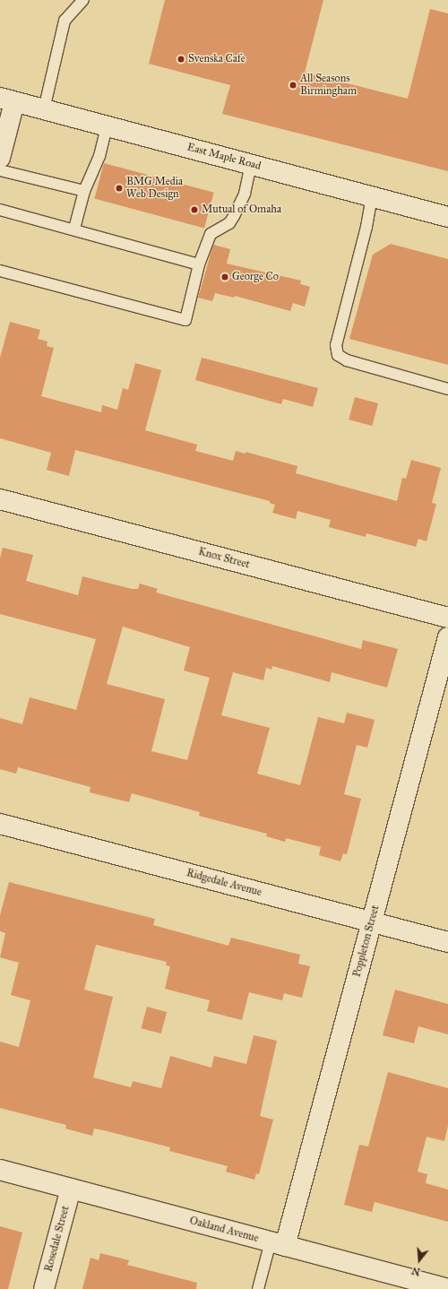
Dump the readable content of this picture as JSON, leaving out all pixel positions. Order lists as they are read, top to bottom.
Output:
{
  "streets": {
    "street": [
      "East Maple Road",
      "Knox Street",
      "Ridgedale Avenue",
      "Poppleton Street",
      "Oakland Avenue",
      "Rosedale Street"
    ]
  },
  "crossings": [
    ["Ridgedale Avenue", "Poppleton Street"],
    ["Poppleton Street", "Oakland Avenue"],
    ["Oakland Avenue", "Rosedale Street"]
  ],
  "places": [
    "Svenska Cafe",
    "All Seasons Birmingham",
    "BMG Media Web Design",
    "Mutual of Omaha",
    "George Co"
  ],
  "north": "bottom"
}
